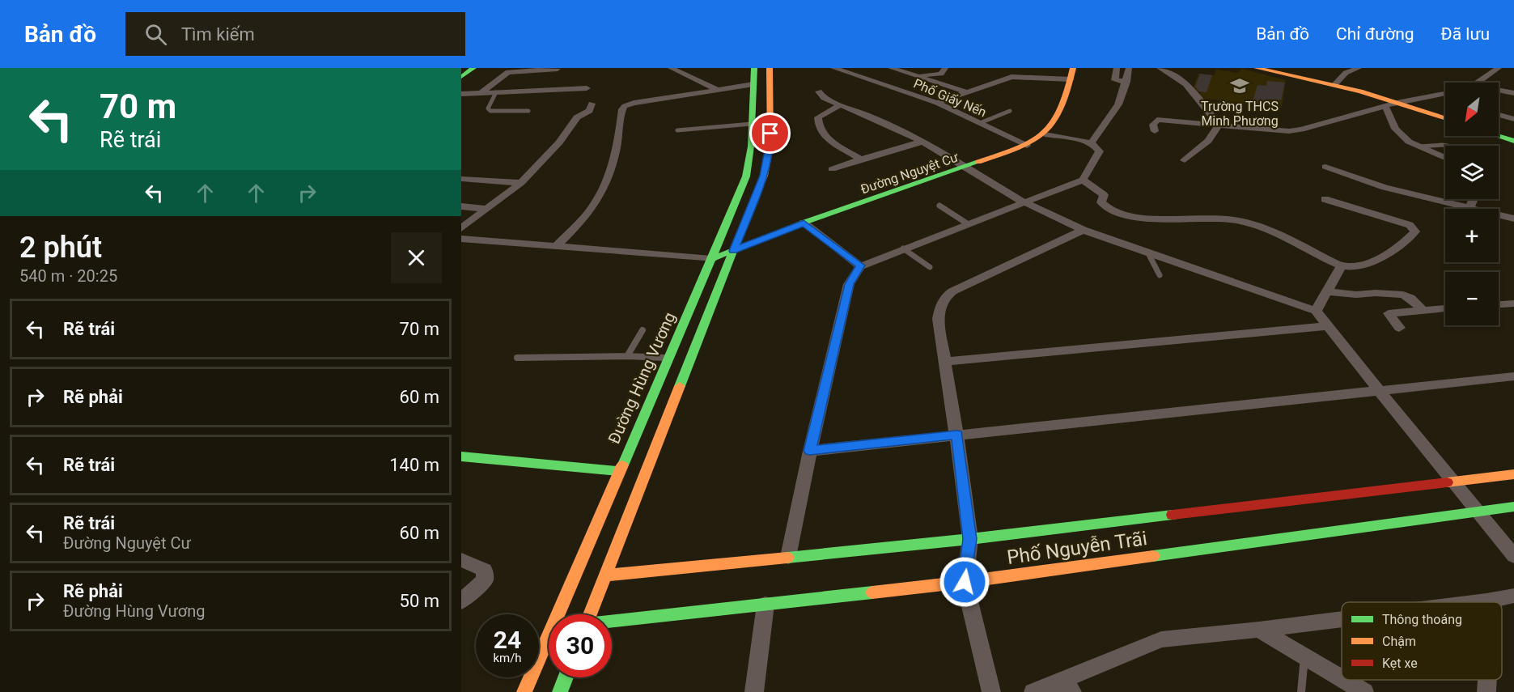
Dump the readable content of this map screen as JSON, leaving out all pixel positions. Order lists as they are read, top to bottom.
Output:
{
  "streets": {
    "main road": ["Đường Nguyệt Cư", "Đường Hùng Vương", "Phố Nguyễn Trãi"],
    "street": ["Phố Giấy Nến"]
  },
  "crossings": [
    ["Phố Giấy Nến", "Đường Nguyệt Cư"],
    ["Đường Nguyệt Cư", "Đường Hùng Vương"]
  ],
  "places": {
    "school or university": ["Trường THCS Minh Phương"]
  },
  "legend": ["Thông thoáng", "Chậm", "Kẹt xe"],
  "north": "bottom left",
  "page": {
    "header": "Bản đồ",
    "search": "Tìm kiếm",
    "nav": ["Bản đồ", "Chỉ đường", "Đã lưu"],
    "turn": ["70 m", "Rẽ trái"],
    "map_buttons": ["+", "−"],
    "heading": ["2 phút", "540 m · 20:25"],
    "list": [
      {
        "name": "Rẽ trái",
        "value": "70 m"
      },
      {
        "name": "Rẽ phải",
        "value": "60 m"
      },
      {
        "name": "Rẽ trái",
        "value": "140 m"
      },
      {
        "name": "Rẽ trái",
        "note": "Đường Nguyệt Cư",
        "value": "60 m"
      },
      {
        "name": "Rẽ phải",
        "note": "Đường Hùng Vương",
        "value": "50 m"
      }
    ],
    "speed": "24 km/h",
    "limit": "30"
  }
}
